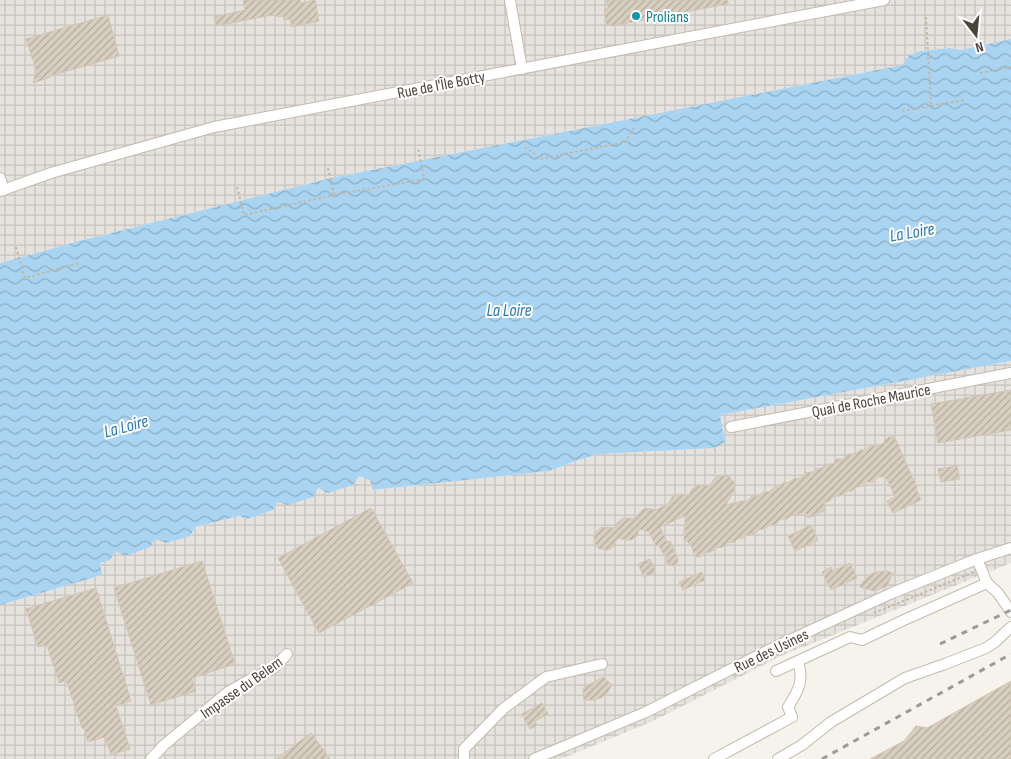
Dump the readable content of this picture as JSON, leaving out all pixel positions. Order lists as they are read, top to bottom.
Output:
{
  "streets": {
    "street": [
      "Rue de l'Île Botty",
      "Quai de Roche Maurice",
      "Rue des Usines",
      "Impasse du Belem"
    ]
  },
  "water": ["La Loire"],
  "places": ["Prolians"],
  "north": "bottom"
}
